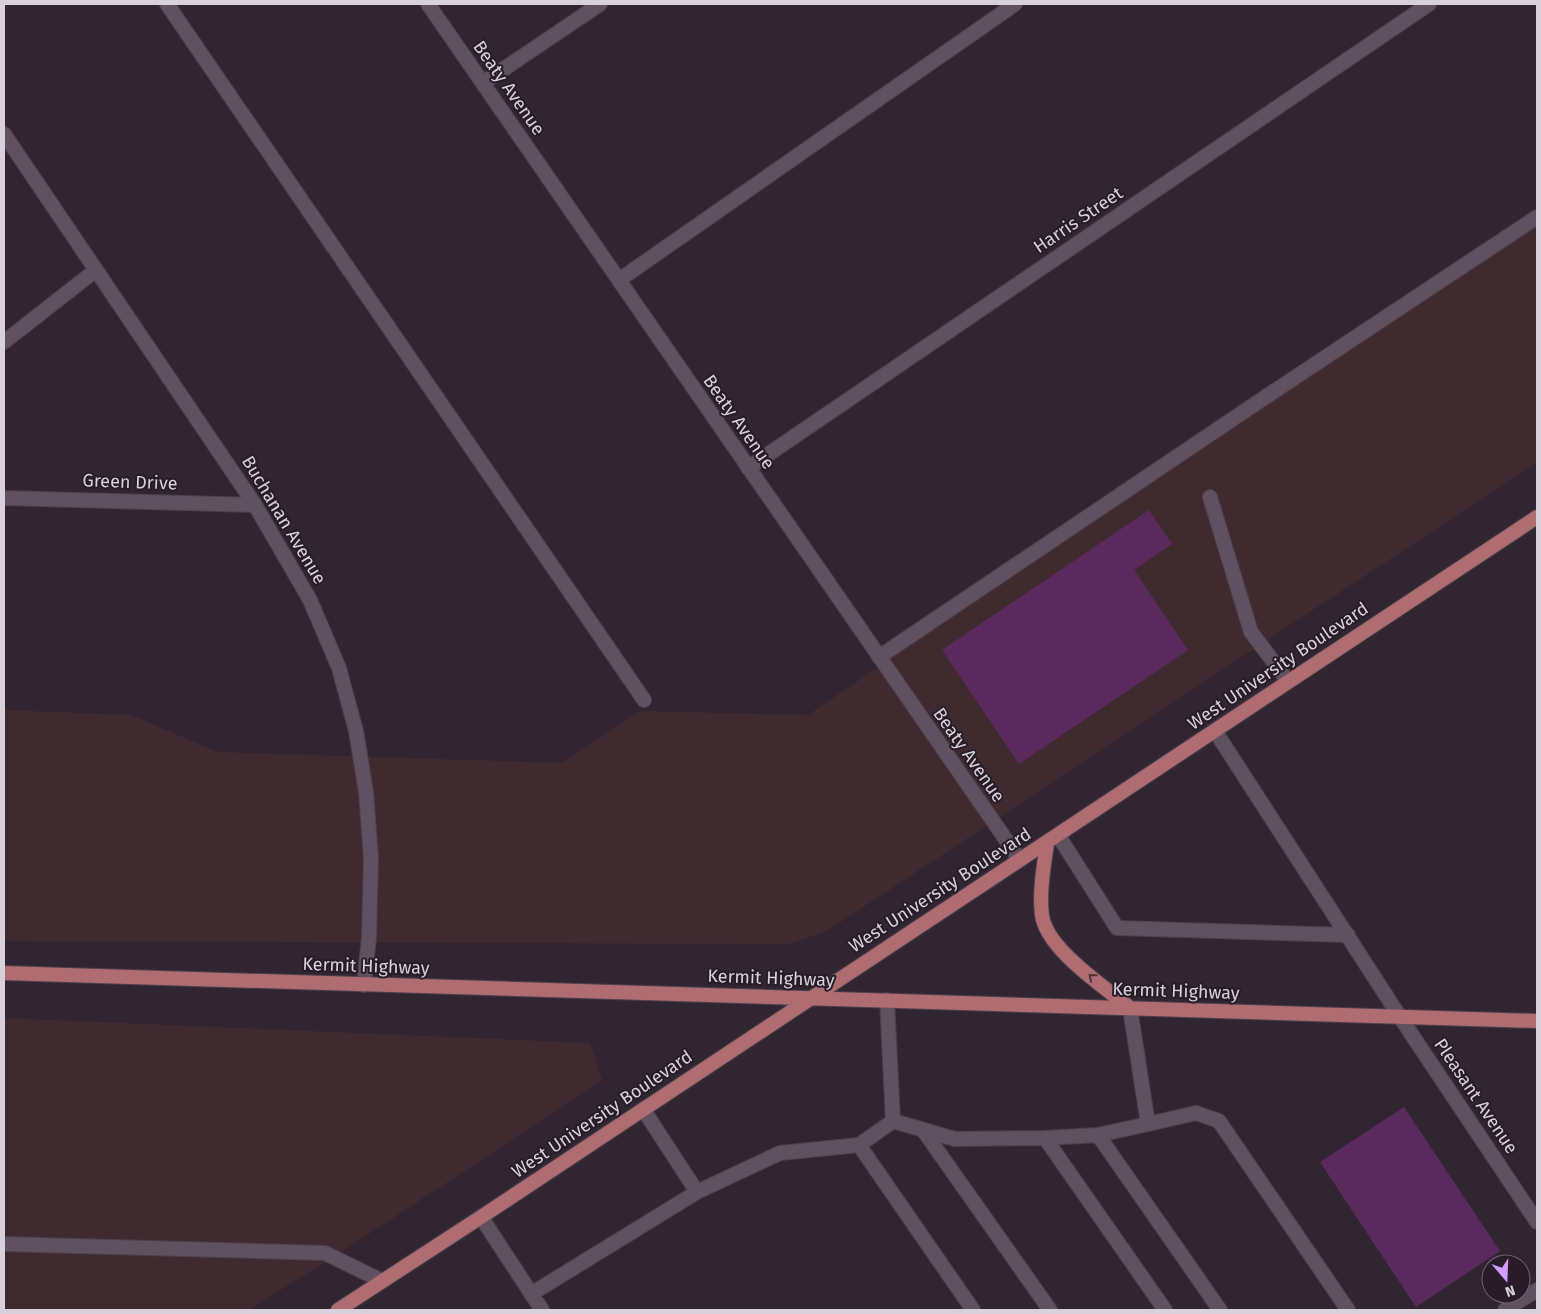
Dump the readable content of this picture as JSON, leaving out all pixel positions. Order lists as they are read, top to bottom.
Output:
{
  "streets": {
    "main road": ["West University Boulevard", "Kermit Highway"],
    "street": [
      "Beaty Avenue",
      "Harris Street",
      "Green Drive",
      "Buchanan Avenue",
      "Pleasant Avenue"
    ]
  },
  "crossings": [
    ["Beaty Avenue", "Harris Street"],
    ["Beaty Avenue", "West University Boulevard"],
    ["Green Drive", "Buchanan Avenue"],
    ["Buchanan Avenue", "Kermit Highway"],
    ["West University Boulevard", "Kermit Highway"],
    ["West University Boulevard", "Pleasant Avenue"],
    ["Kermit Highway", "Pleasant Avenue"]
  ],
  "north": "bottom"
}
